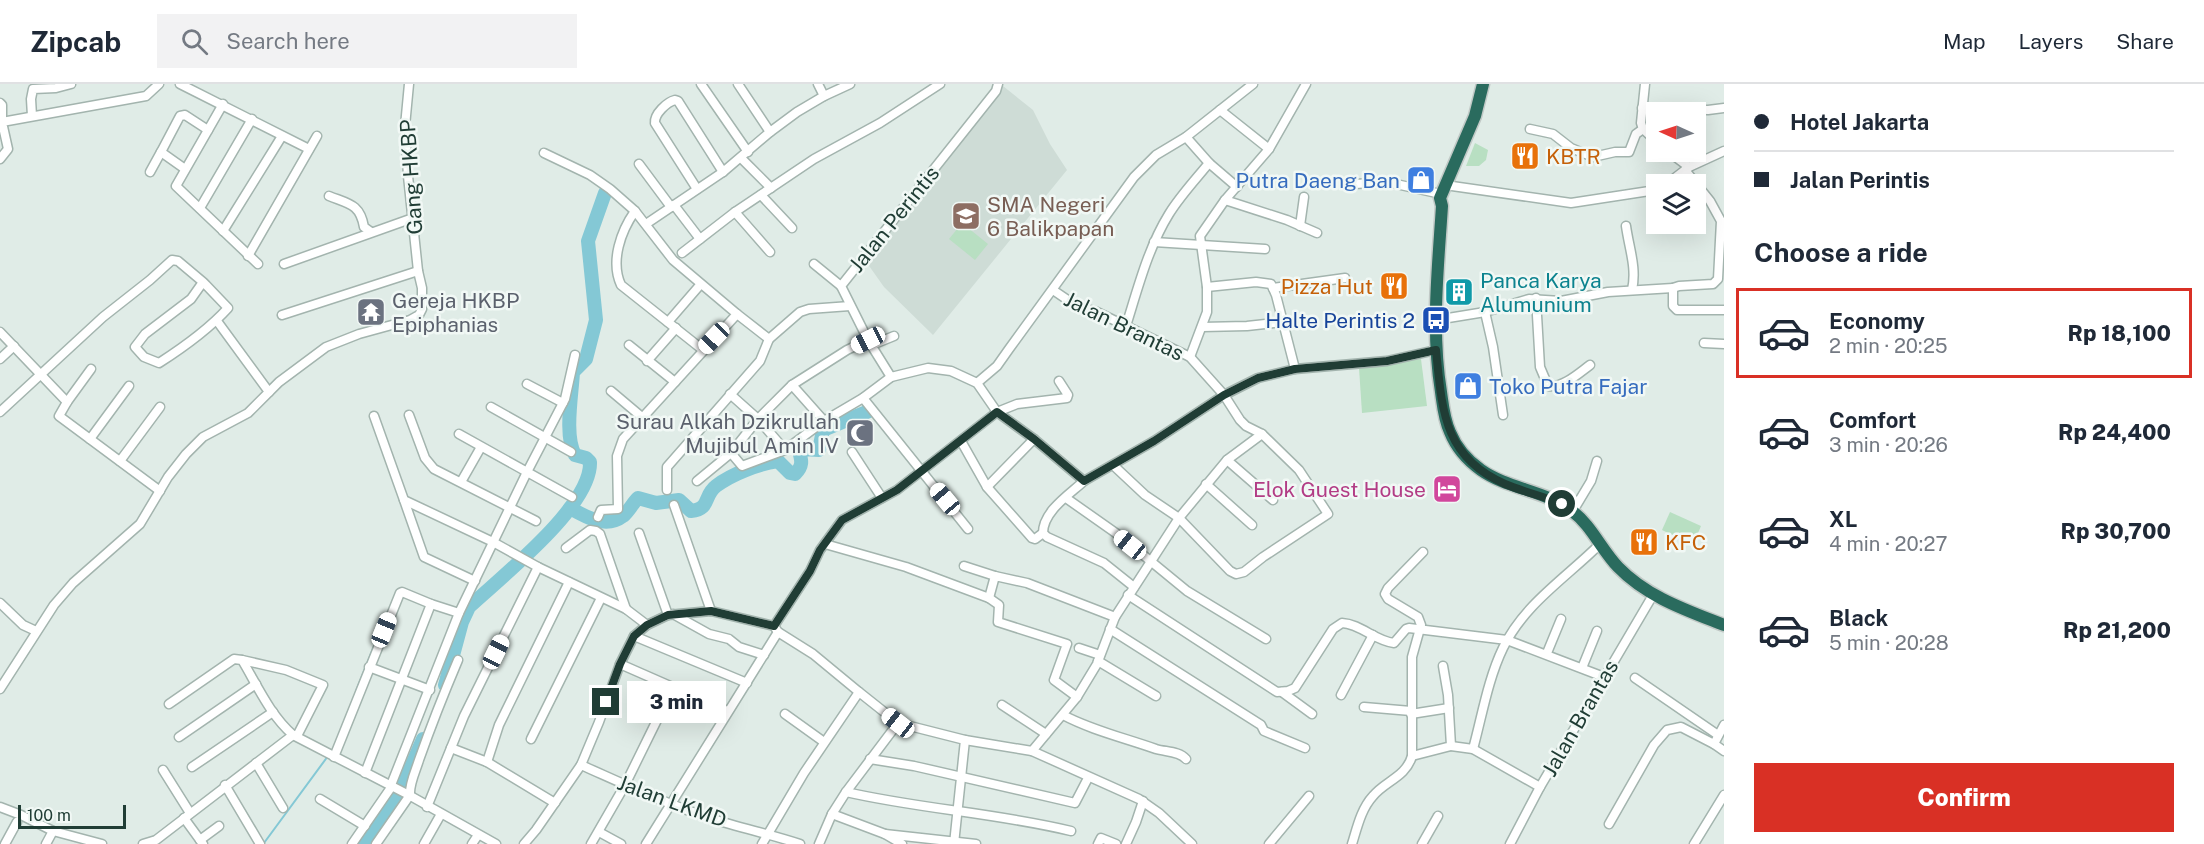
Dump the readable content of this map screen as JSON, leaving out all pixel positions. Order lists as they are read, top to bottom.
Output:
{
  "streets": {
    "street": [
      "Gang HKBP",
      "Jalan Perintis",
      "Jalan Brantas",
      "Jalan LKMD"
    ]
  },
  "places": {
    "restaurant": ["KBTR", "Pizza Hut", "KFC"],
    "shop": ["Putra Daeng Ban", "Toko Putra Fajar"],
    "school or university": ["SMA Negeri 6 Balikpapan"],
    "building": ["Panca Karya Alumunium"],
    "temple": ["Gereja HKBP Epiphanias"],
    "bus stop": ["Halte Perintis 2"],
    "mosque": ["Surau Alkah Dzikrullah Mujibul Amin IV"],
    "hotel": ["Elok Guest House"]
  },
  "scale_bar": "100 m",
  "north": "left",
  "page": {
    "header": "Zipcab",
    "search": "Search here",
    "nav": ["Map", "Layers", "Share"],
    "banner": ["Hotel Jakarta", "Jalan Perintis"],
    "heading": "Choose a ride",
    "list": [
      {
        "name": "Economy",
        "note": "2 min · 20:25",
        "value": "Rp 18,100"
      },
      {
        "name": "Comfort",
        "note": "3 min · 20:26",
        "value": "Rp 24,400"
      },
      {
        "name": "XL",
        "note": "4 min · 20:27",
        "value": "Rp 30,700"
      },
      {
        "name": "Black",
        "note": "5 min · 20:28",
        "value": "Rp 21,200"
      }
    ],
    "bubble": "3 min",
    "buttons": "Confirm",
    "scale": "100 m"
  }
}
